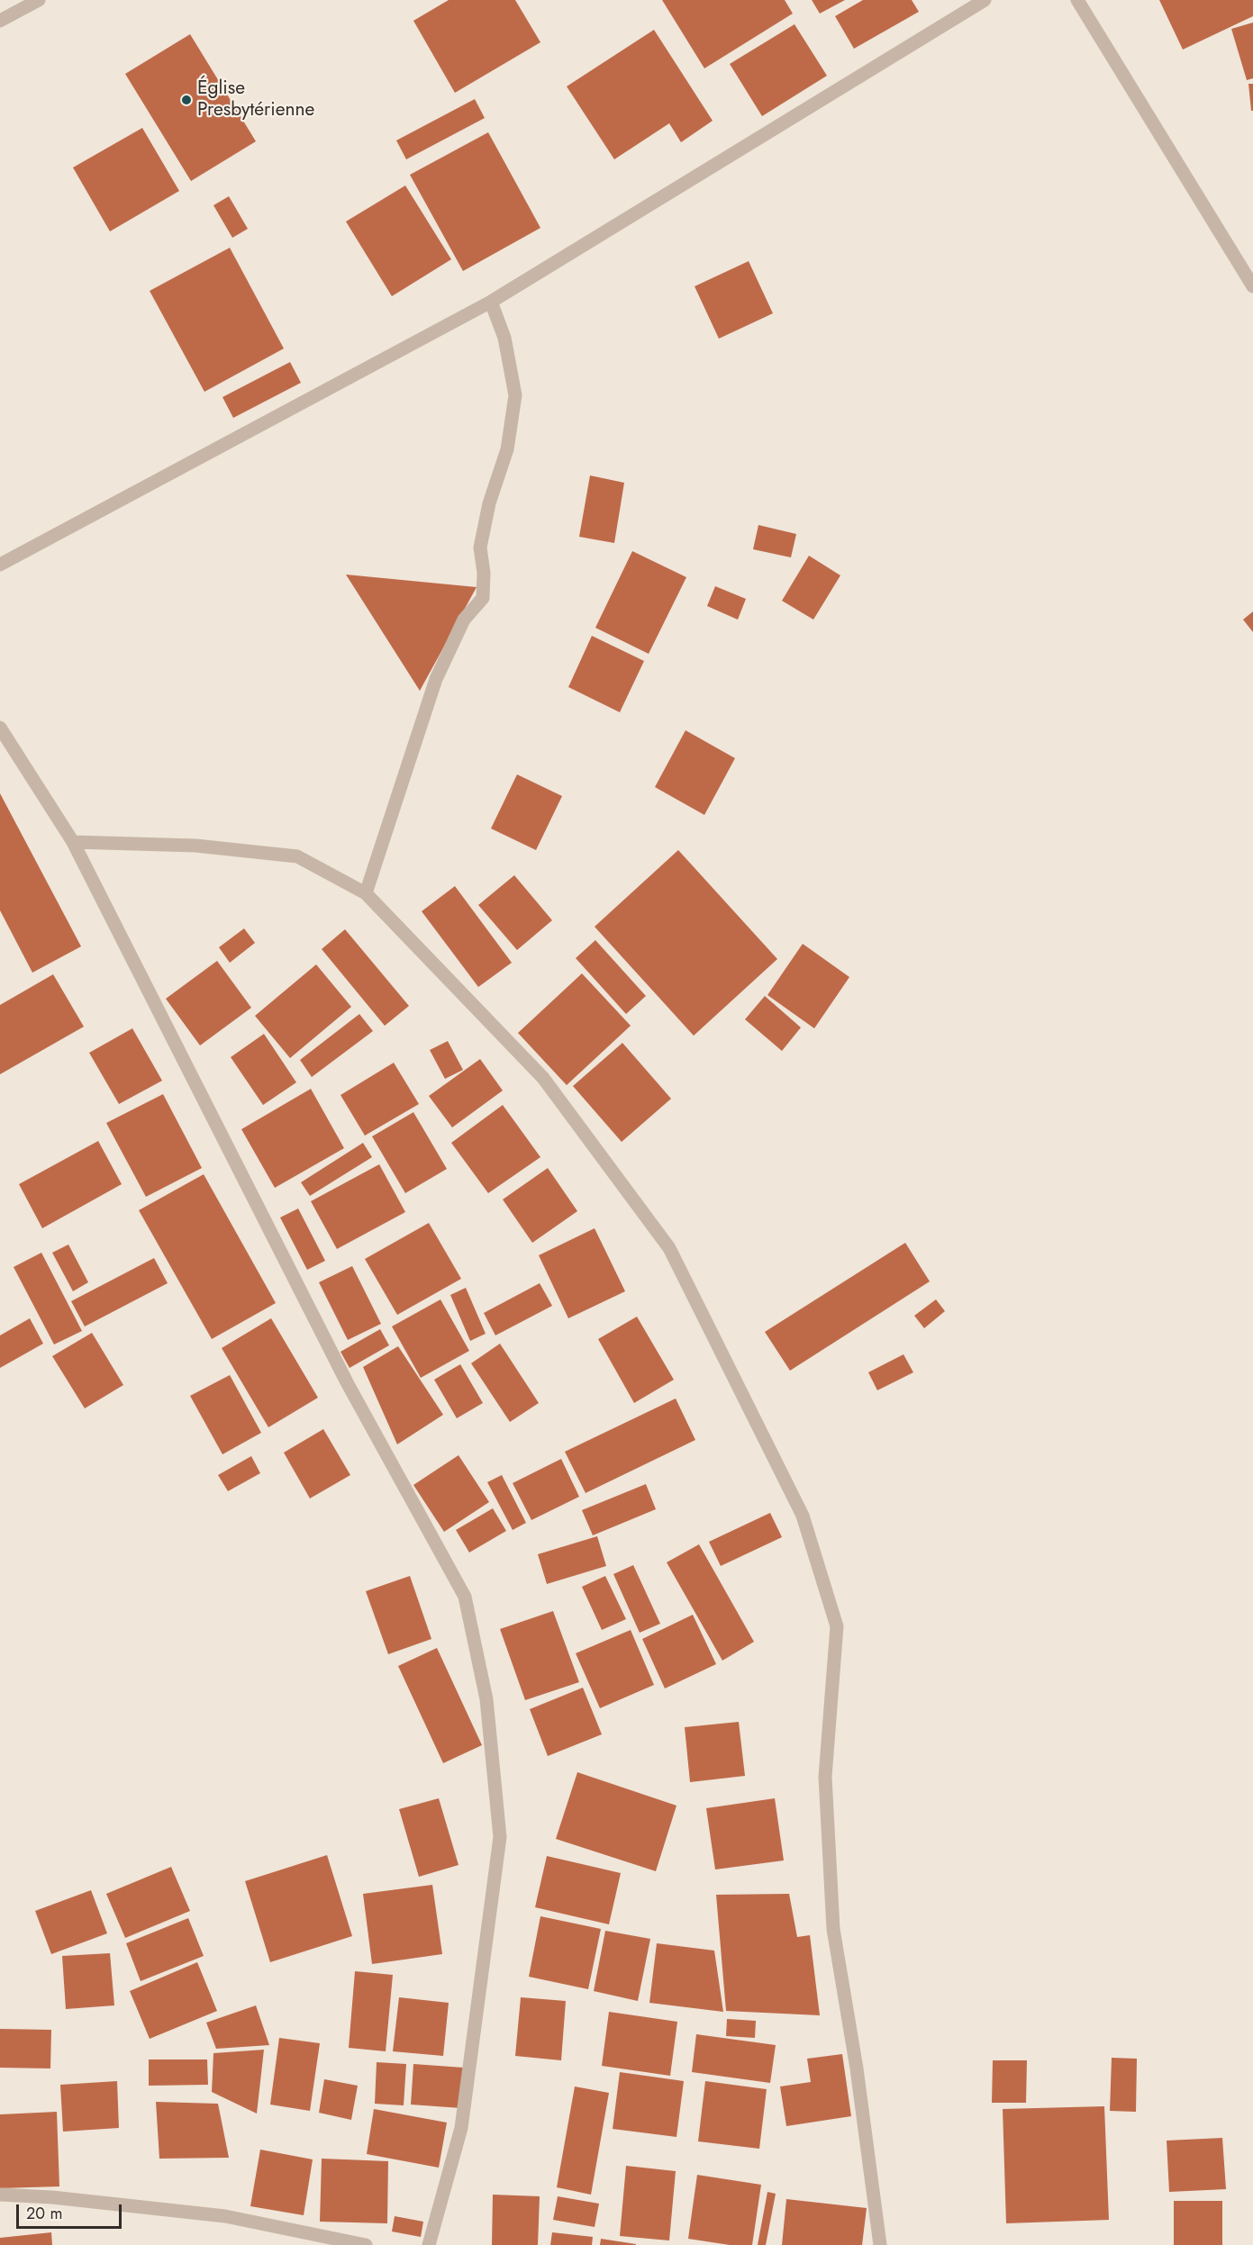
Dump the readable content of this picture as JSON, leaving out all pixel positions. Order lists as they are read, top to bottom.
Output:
{
  "places": ["Église Presbytérienne"],
  "scale_bar": "20 m"
}
